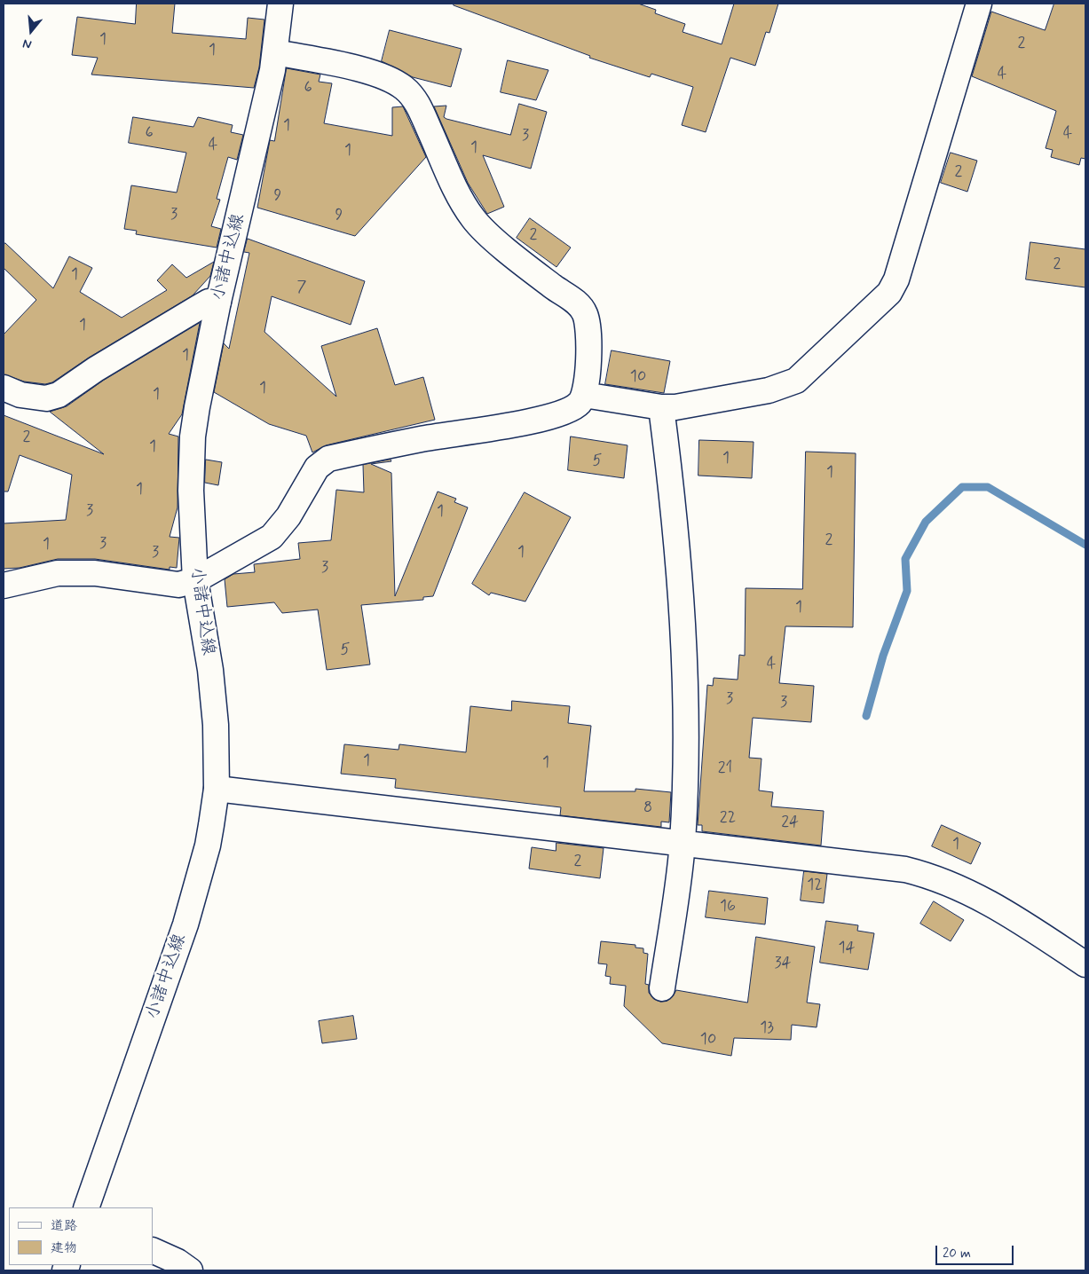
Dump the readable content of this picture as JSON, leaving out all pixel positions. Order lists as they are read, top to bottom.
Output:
{
  "streets": {
    "street": ["小諸中込線"]
  },
  "house_numbers": [
    "1",
    "2",
    "1",
    "4",
    "6",
    "1",
    "6",
    "4",
    "3",
    "4",
    "1",
    "1",
    "2",
    "9",
    "3",
    "9",
    "2",
    "2",
    "1",
    "7",
    "1",
    "1",
    "10",
    "1",
    "1",
    "2",
    "1",
    "1",
    "5",
    "1",
    "1",
    "3",
    "1",
    "2",
    "3",
    "1",
    "3",
    "1",
    "3",
    "1",
    "5",
    "4",
    "3",
    "3",
    "1",
    "1",
    "21",
    "8",
    "22",
    "24",
    "1",
    "2",
    "12",
    "16",
    "14",
    "34",
    "13",
    "10"
  ],
  "legend": ["道路", "建物"],
  "scale_bar": "20 m",
  "north": "bottom"
}
